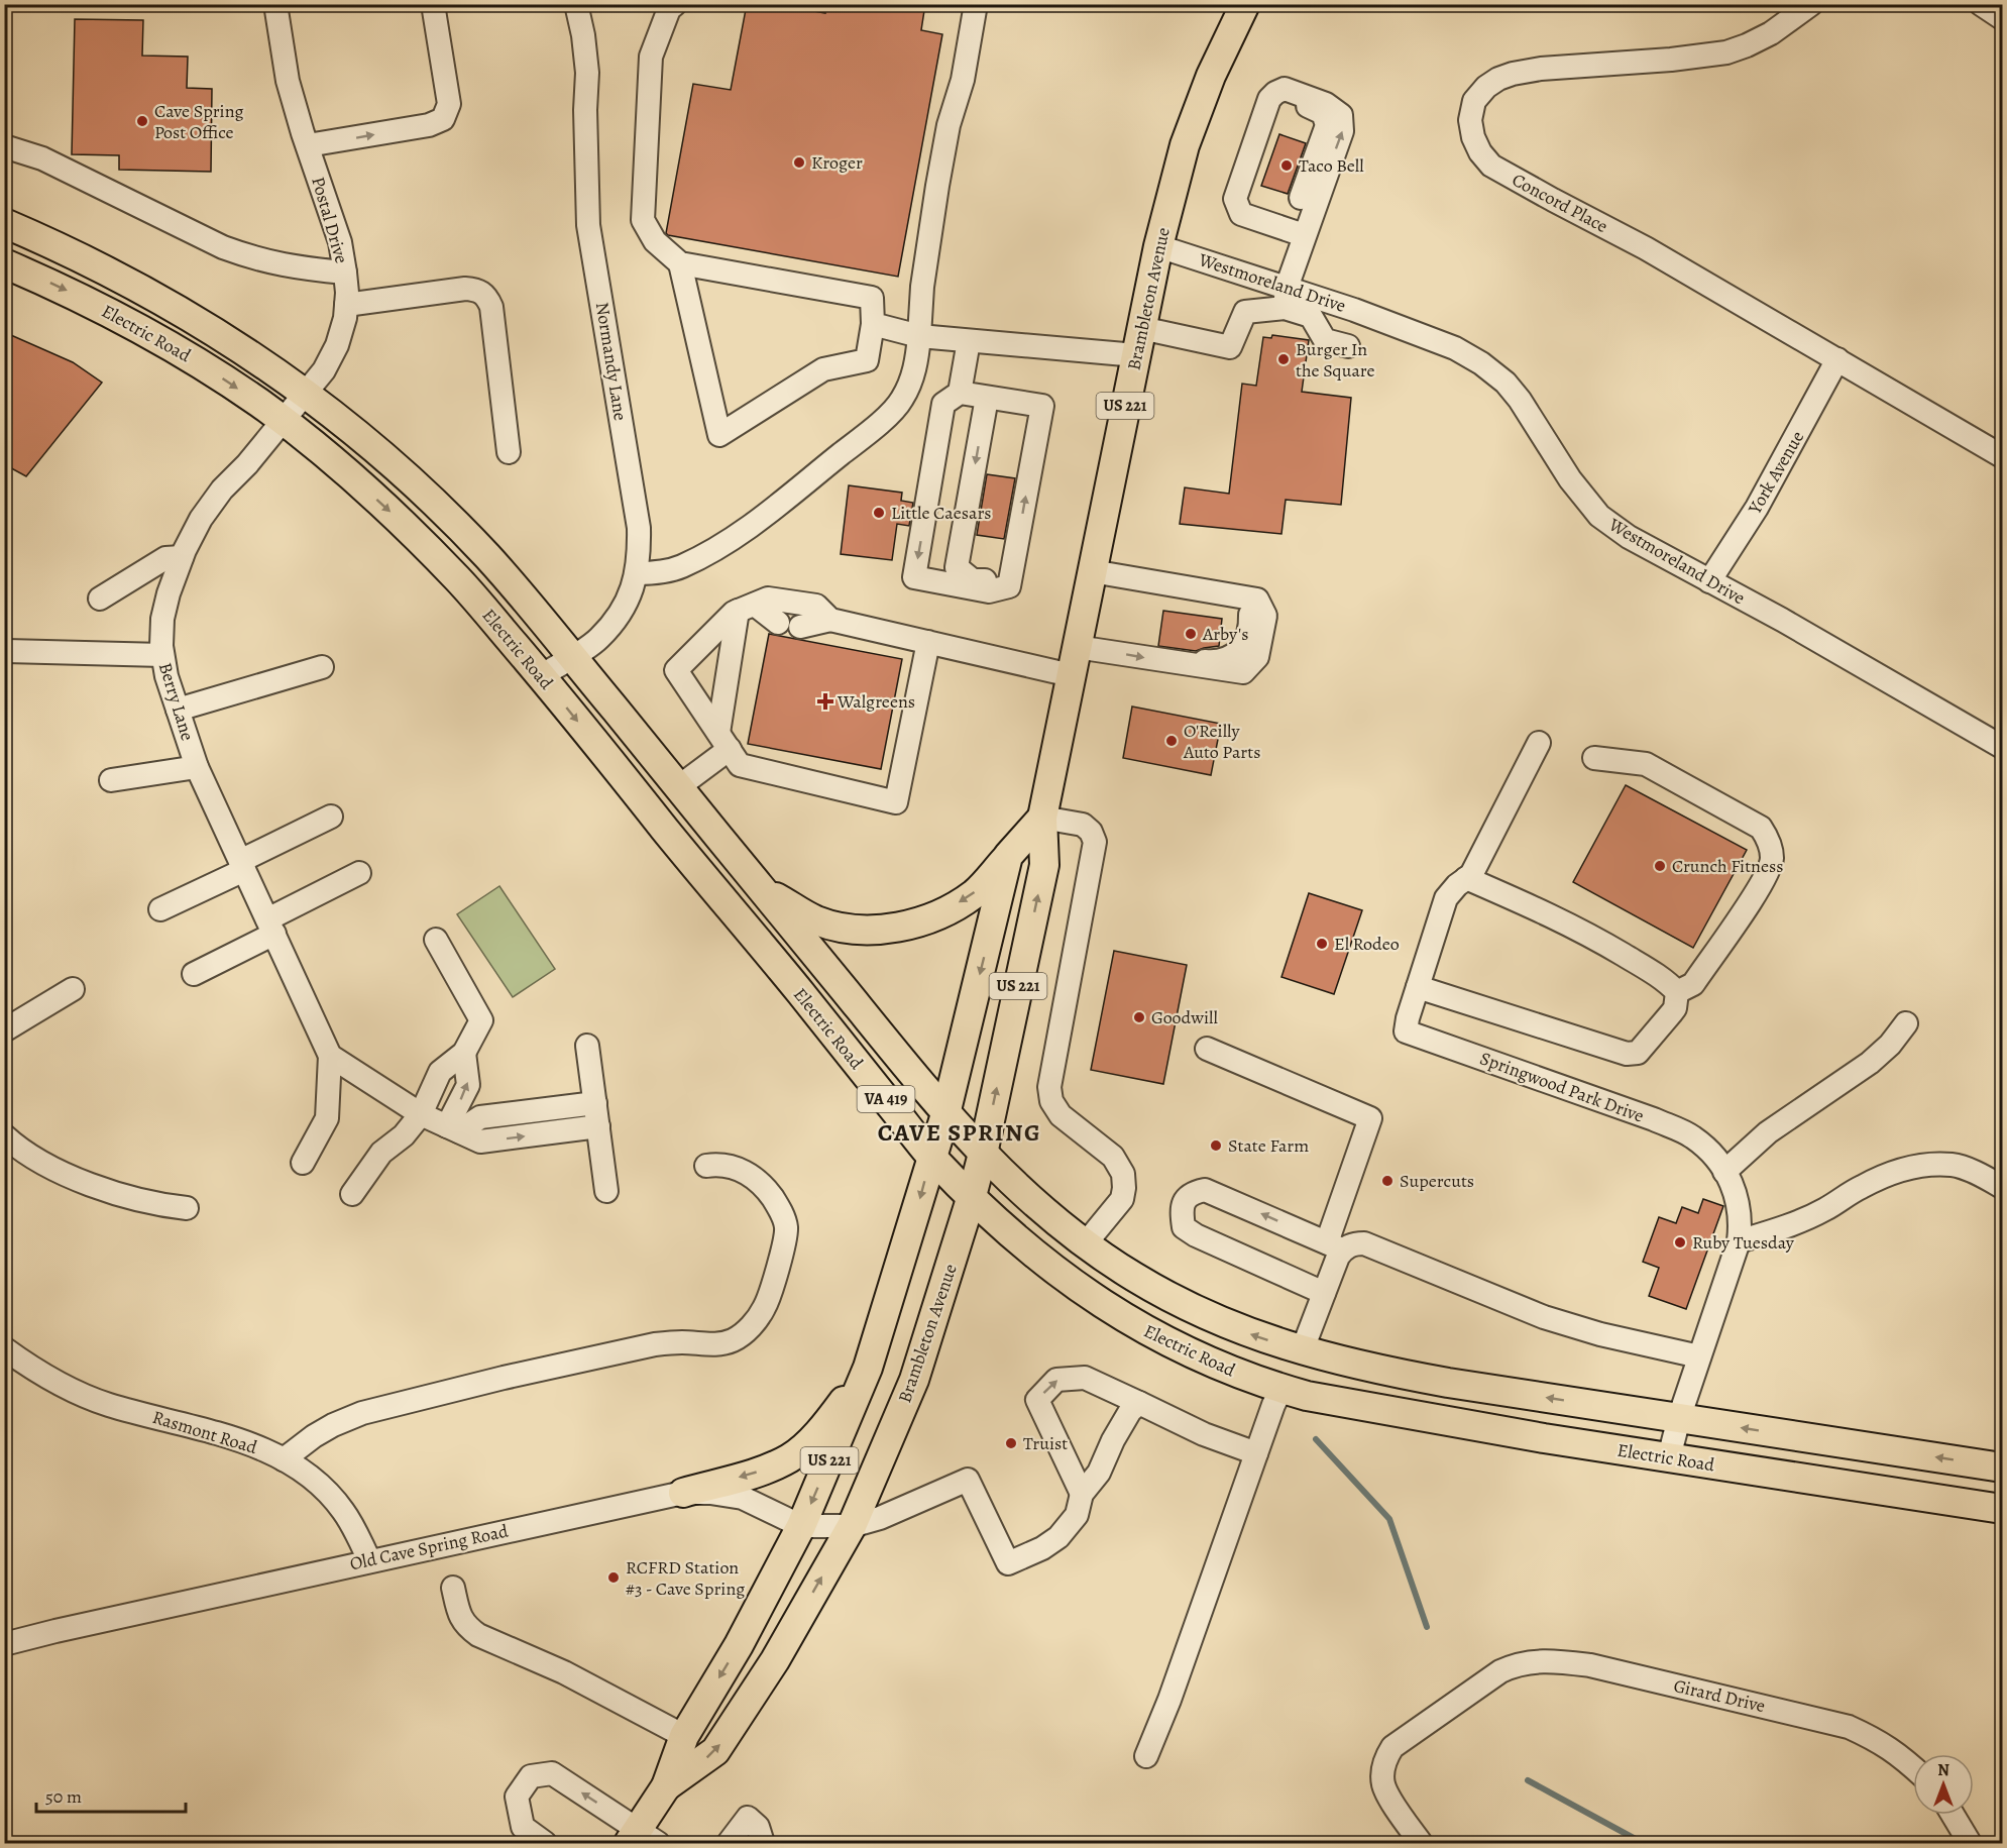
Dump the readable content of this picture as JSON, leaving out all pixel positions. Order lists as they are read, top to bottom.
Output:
{
  "streets": {
    "main road": [
      "Brambleton Avenue",
      "Electric Road",
      "US 221",
      "VA 419"
    ],
    "street": [
      "Concord Place",
      "Postal Drive",
      "Westmoreland Drive",
      "Normandy Lane",
      "York Avenue",
      "Berry Lane",
      "Springwood Park Drive",
      "Rasmont Road",
      "Old Cave Spring Road",
      "Girard Drive"
    ]
  },
  "crossings": [
    ["Concord Place", "York Avenue"],
    ["Postal Drive", "Electric Road"],
    ["Postal Drive", "Berry Lane"],
    ["Westmoreland Drive", "Brambleton Avenue"],
    ["Westmoreland Drive", "York Avenue"],
    ["Brambleton Avenue", "Electric Road"],
    ["Brambleton Avenue", "Old Cave Spring Road"],
    ["Electric Road", "Normandy Lane"],
    ["Electric Road", "Berry Lane"],
    ["Electric Road", "Springwood Park Drive"],
    ["Rasmont Road", "Old Cave Spring Road"]
  ],
  "districts": ["CAVE SPRING"],
  "places": {
    "other": [
      "Cave Spring Post Office",
      "Kroger",
      "Taco Bell",
      "Burger In the Square",
      "Little Caesars",
      "Arby's",
      "O'Reilly Auto Parts",
      "Crunch Fitness",
      "El Rodeo",
      "Goodwill",
      "State Farm",
      "Supercuts",
      "Ruby Tuesday",
      "Truist",
      "RCFRD Station #3 - Cave Spring"
    ],
    "health": ["Walgreens"]
  },
  "scale_bar": "50 m",
  "north": "top"
}
